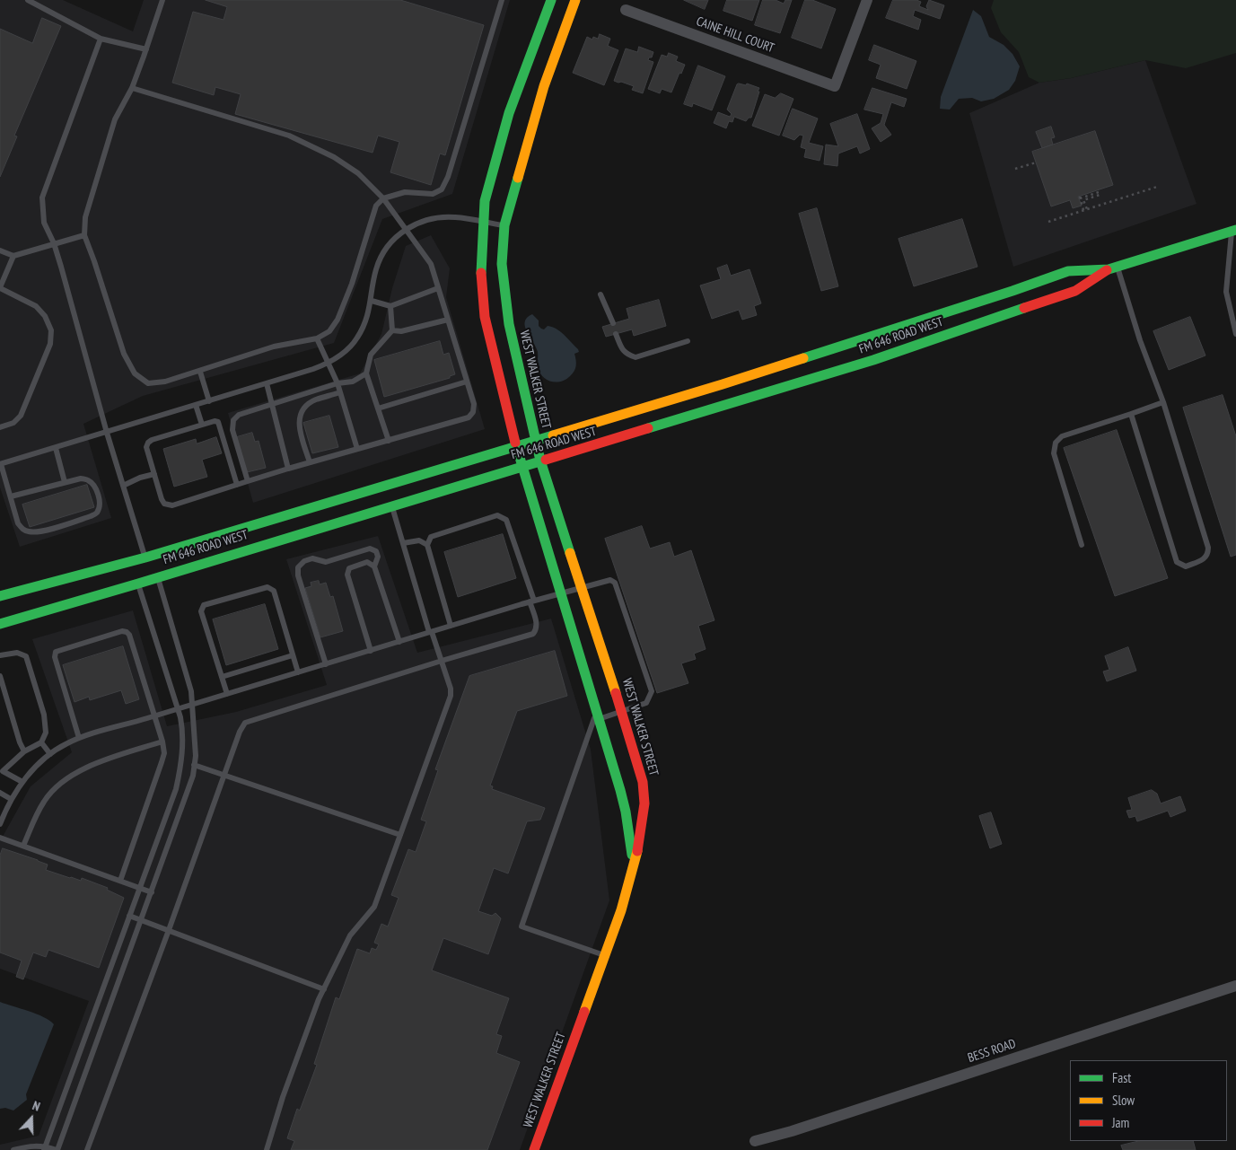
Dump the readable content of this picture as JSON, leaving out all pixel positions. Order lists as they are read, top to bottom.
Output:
{
  "streets": {
    "main road": ["FM 646 ROAD WEST", "WEST WALKER STREET"],
    "street": ["CAINE HILL COURT", "BESS ROAD"]
  },
  "crossings": [
    ["FM 646 ROAD WEST", "WEST WALKER STREET"]
  ],
  "legend": ["Fast", "Slow", "Jam"],
  "north": "top"
}
